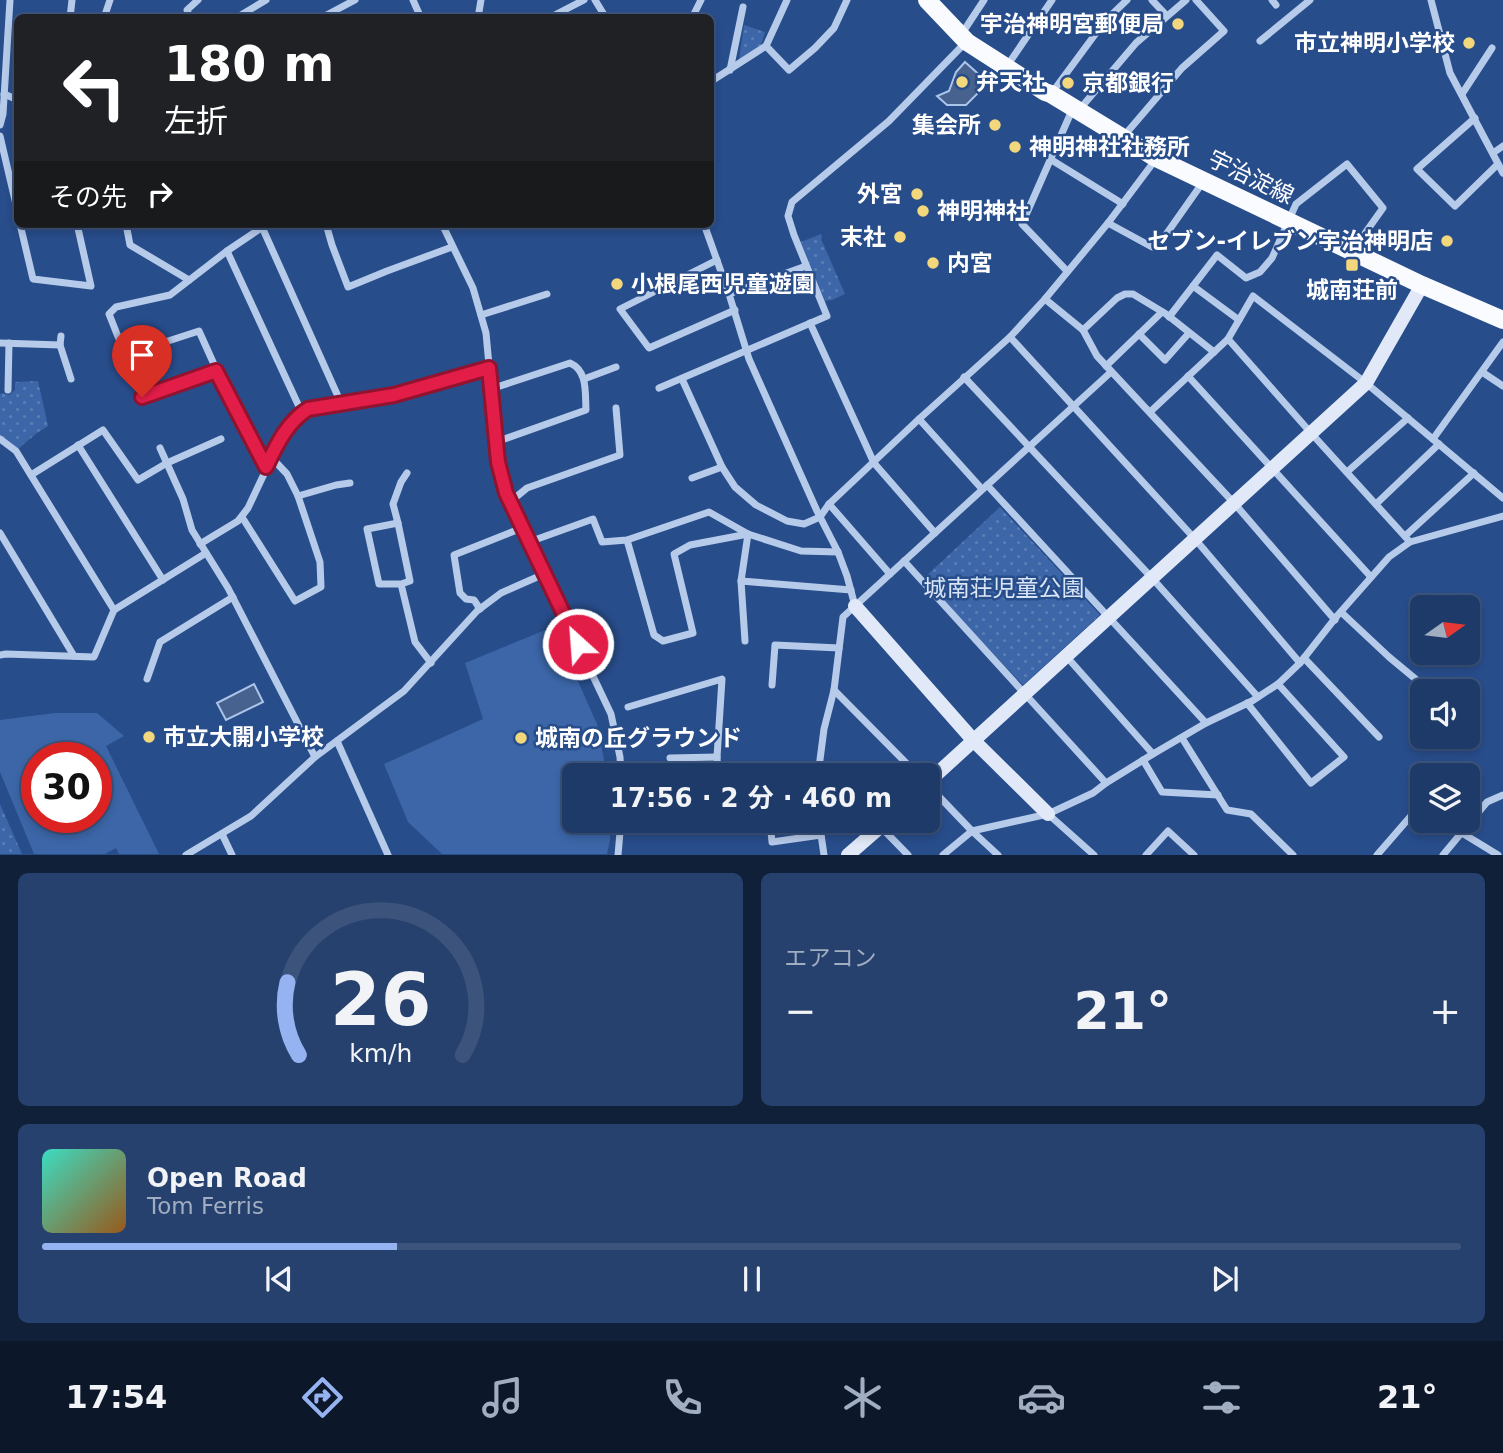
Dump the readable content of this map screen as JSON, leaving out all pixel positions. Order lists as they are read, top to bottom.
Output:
{
  "streets": {
    "main road": ["宇治淀線"]
  },
  "parks": ["城南荘児童公園"],
  "places": {
    "other": [
      "宇治神明宮郵便局",
      "市立神明小学校",
      "弁天社",
      "京都銀行",
      "集会所",
      "神明神社社務所",
      "外宮",
      "神明神社",
      "末社",
      "セブン-イレブン宇治神明店",
      "内宮",
      "小根尾西児童遊園",
      "市立大開小学校",
      "城南の丘グラウンド"
    ],
    "transit": ["城南荘前"]
  },
  "north": "right",
  "page": {
    "turn": ["180 m", "左折"],
    "then": "その先",
    "limit": "30",
    "trip": "17:56 · 2 分 · 460 m",
    "tile": "エアコン",
    "heat": ["−", "21°", "+"],
    "song": ["Open Road", "Tom Ferris"],
    "tabs": ["17:54", "21°"],
    "gauge": ["26", "km/h"]
  }
}
